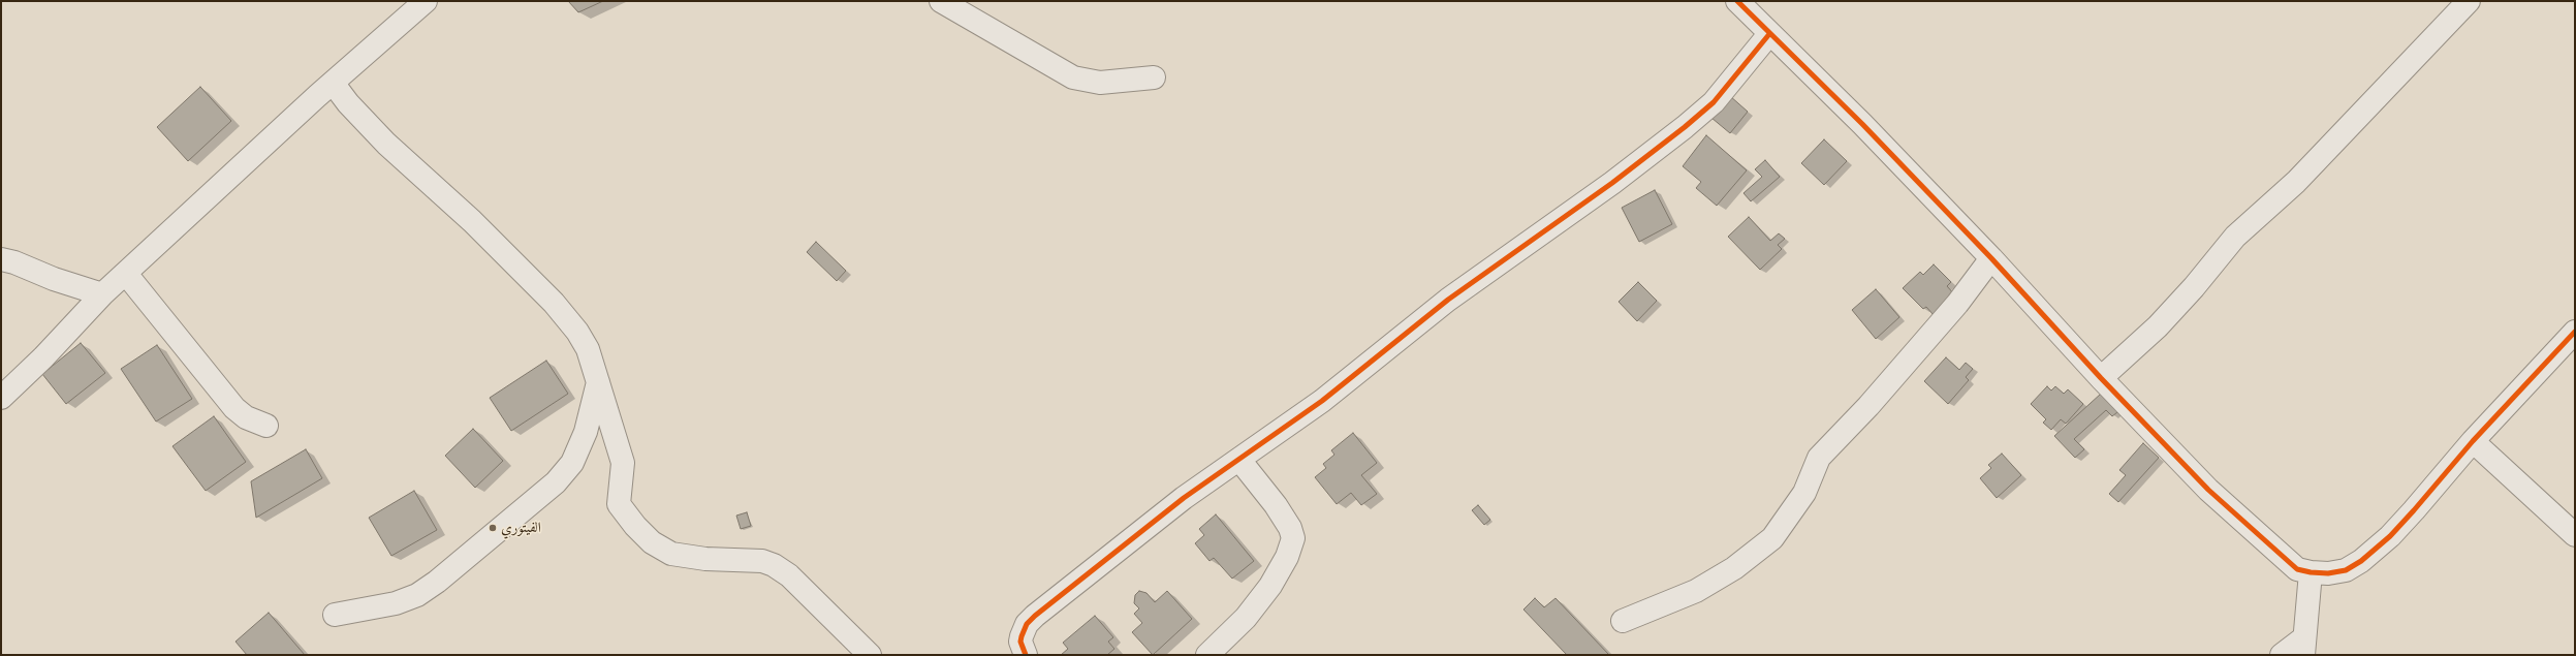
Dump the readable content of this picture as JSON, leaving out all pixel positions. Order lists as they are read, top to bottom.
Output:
{
  "places": ["الفيتوري"]
}
